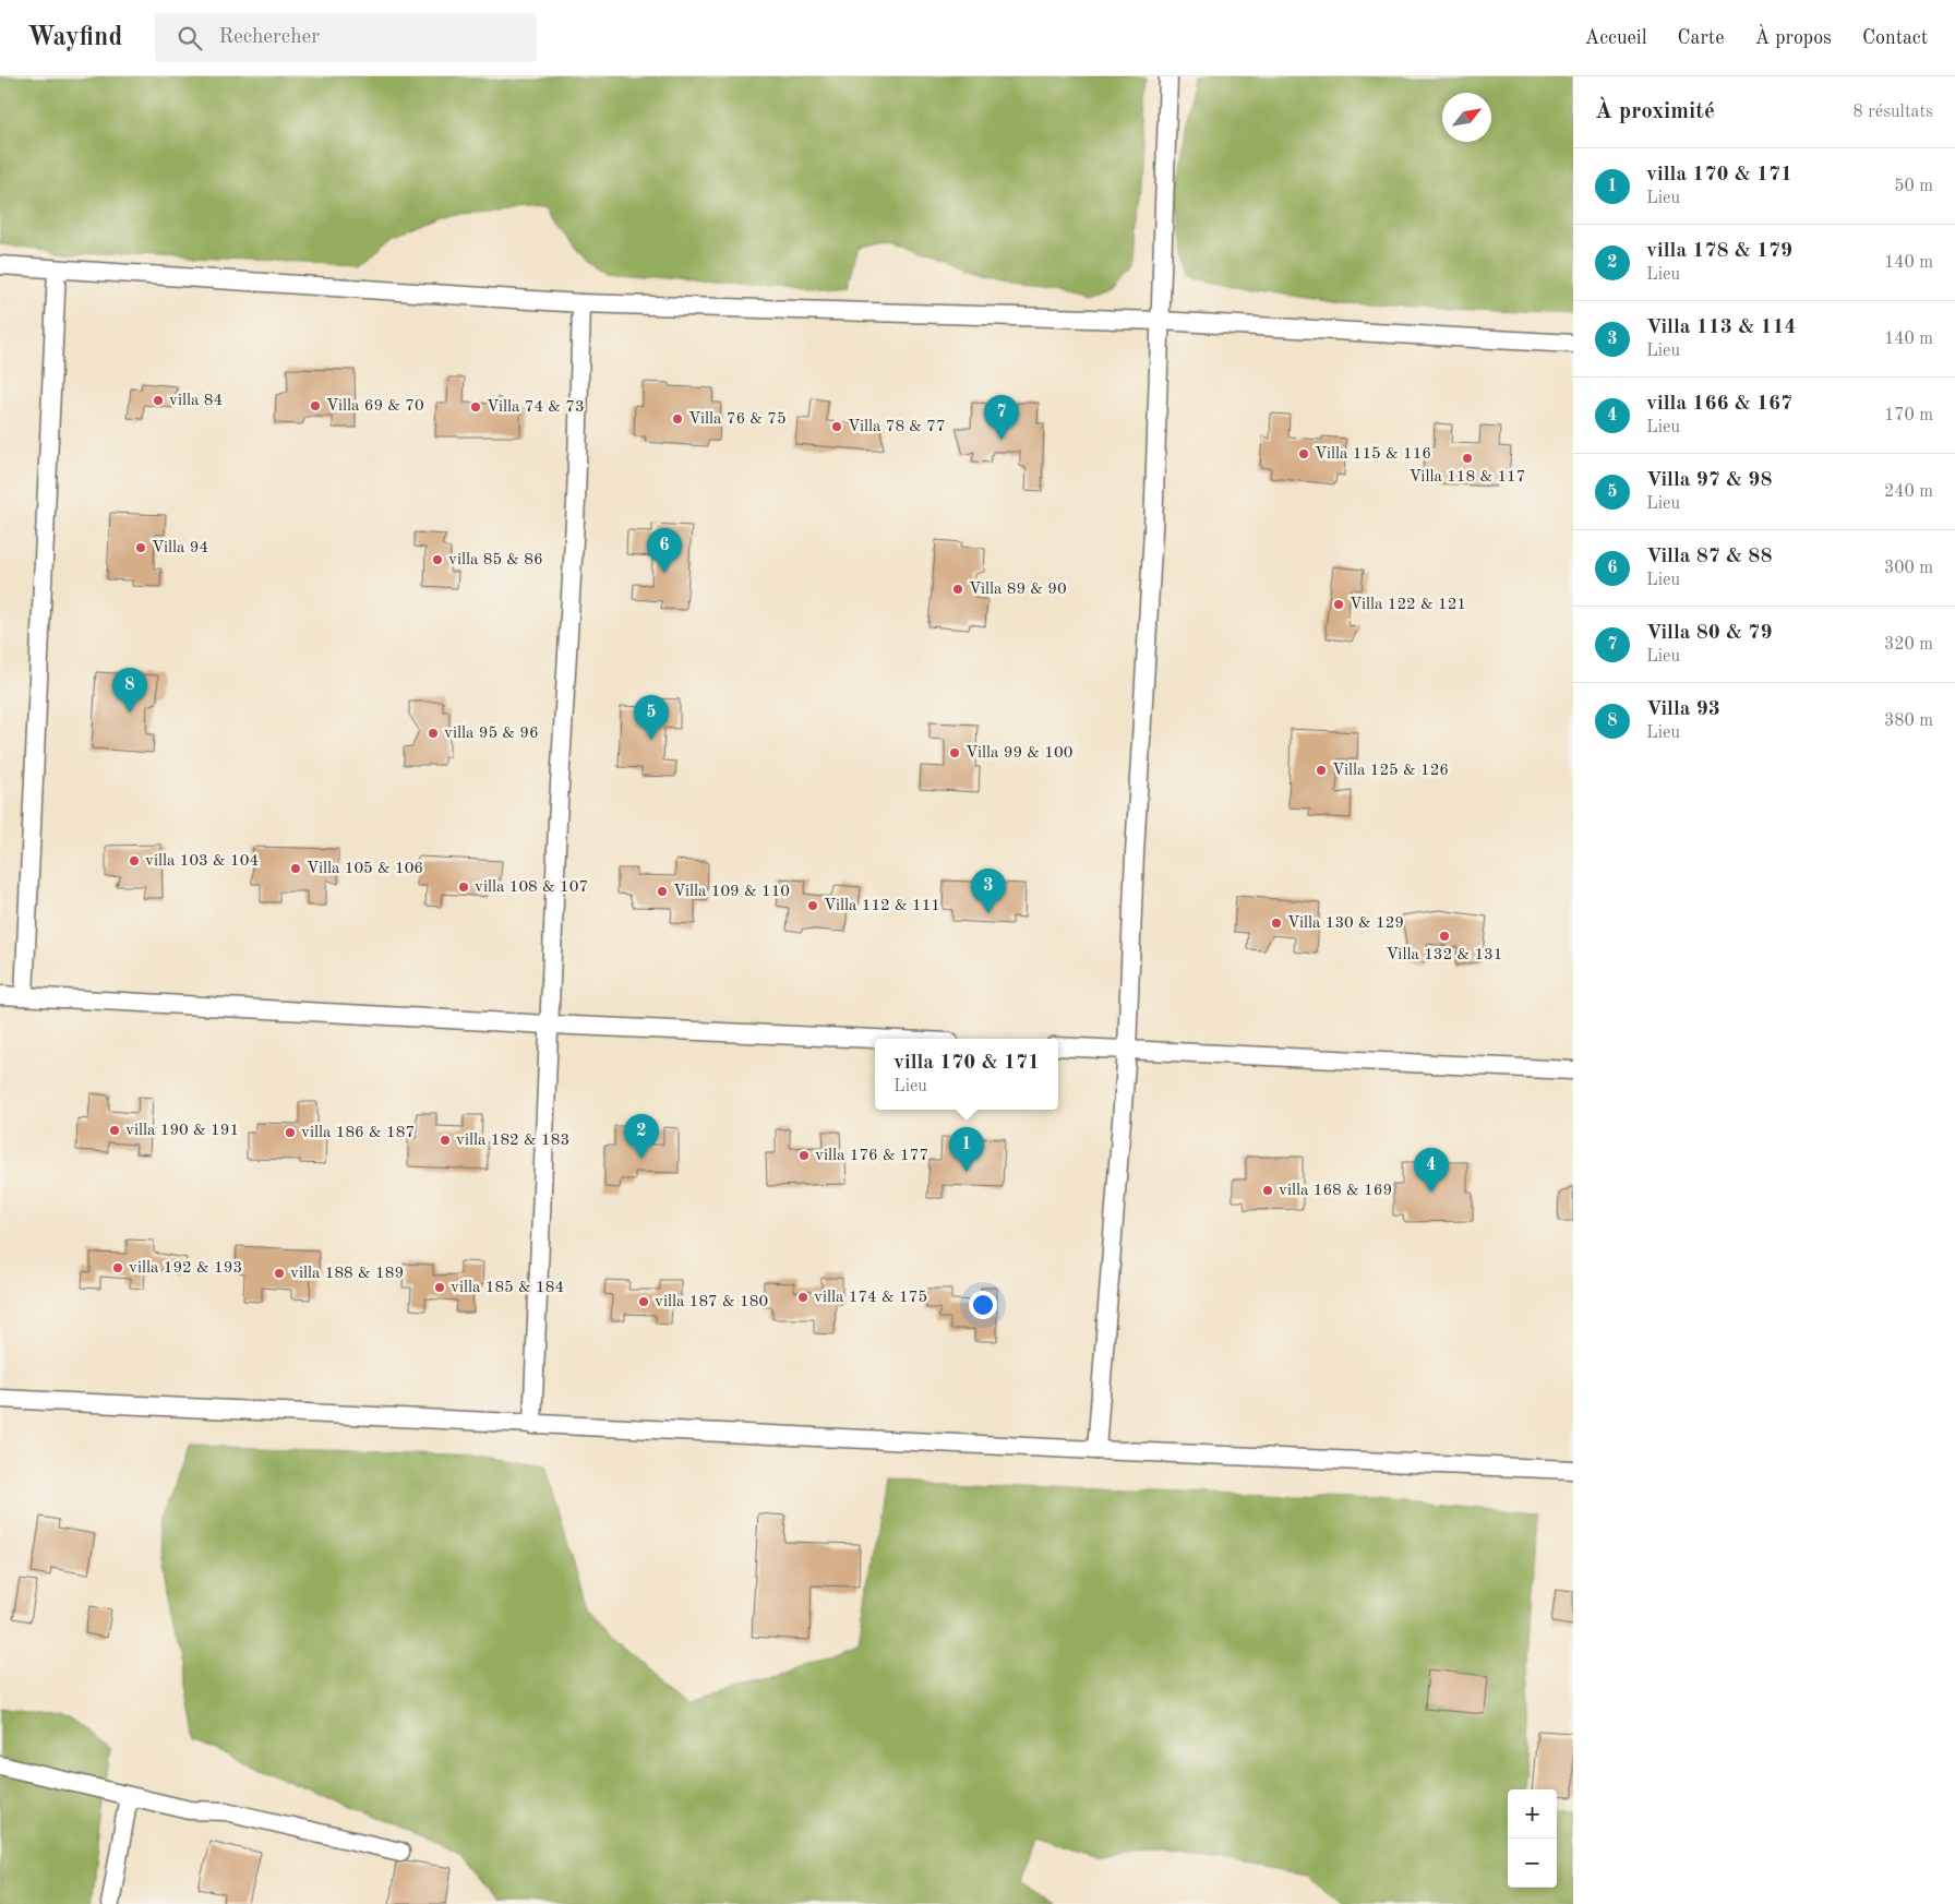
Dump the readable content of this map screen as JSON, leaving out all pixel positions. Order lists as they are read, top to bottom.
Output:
{
  "places": [
    "villa 84",
    "Villa 69 & 70",
    "Villa 74 & 73",
    "Villa 76 & 75",
    "Villa 78 & 77",
    "Villa 115 & 116",
    "Villa 118 & 117",
    "Villa 94",
    "villa 85 & 86",
    "Villa 89 & 90",
    "Villa 122 & 121",
    "villa 95 & 96",
    "Villa 99 & 100",
    "Villa 125 & 126",
    "villa 103 & 104",
    "Villa 105 & 106",
    "villa 108 & 107",
    "Villa 109 & 110",
    "Villa 112 & 111",
    "Villa 130 & 129",
    "Villa 132 & 131",
    "villa 190 & 191",
    "villa 186 & 187",
    "villa 182 & 183",
    "villa 176 & 177",
    "villa 168 & 169",
    "villa 192 & 193",
    "villa 188 & 189",
    "villa 185 & 184",
    "villa 174 & 175",
    "villa 187 & 180"
  ],
  "north": "top right",
  "page": {
    "header": "Wayfind",
    "search": "Rechercher",
    "nav": [
      "Accueil",
      "Carte",
      "À propos",
      "Contact"
    ],
    "heading": ["À proximité", "8 résultats"],
    "list": [
      {
        "mark": "1",
        "name": "villa 170 & 171",
        "note": "Lieu",
        "value": "50 m"
      },
      {
        "mark": "2",
        "name": "villa 178 & 179",
        "note": "Lieu",
        "value": "140 m"
      },
      {
        "mark": "3",
        "name": "Villa 113 & 114",
        "note": "Lieu",
        "value": "140 m"
      },
      {
        "mark": "4",
        "name": "villa 166 & 167",
        "note": "Lieu",
        "value": "170 m"
      },
      {
        "mark": "5",
        "name": "Villa 97 & 98",
        "note": "Lieu",
        "value": "240 m"
      },
      {
        "mark": "6",
        "name": "Villa 87 & 88",
        "note": "Lieu",
        "value": "300 m"
      },
      {
        "mark": "7",
        "name": "Villa 80 & 79",
        "note": "Lieu",
        "value": "320 m"
      },
      {
        "mark": "8",
        "name": "Villa 93",
        "note": "Lieu",
        "value": "380 m"
      }
    ],
    "pins": [
      "7",
      "6",
      "8",
      "5",
      "3",
      "2",
      "1",
      "4"
    ],
    "popup": ["villa 170 & 171", "Lieu"],
    "map_buttons": ["+", "−"]
  }
}
